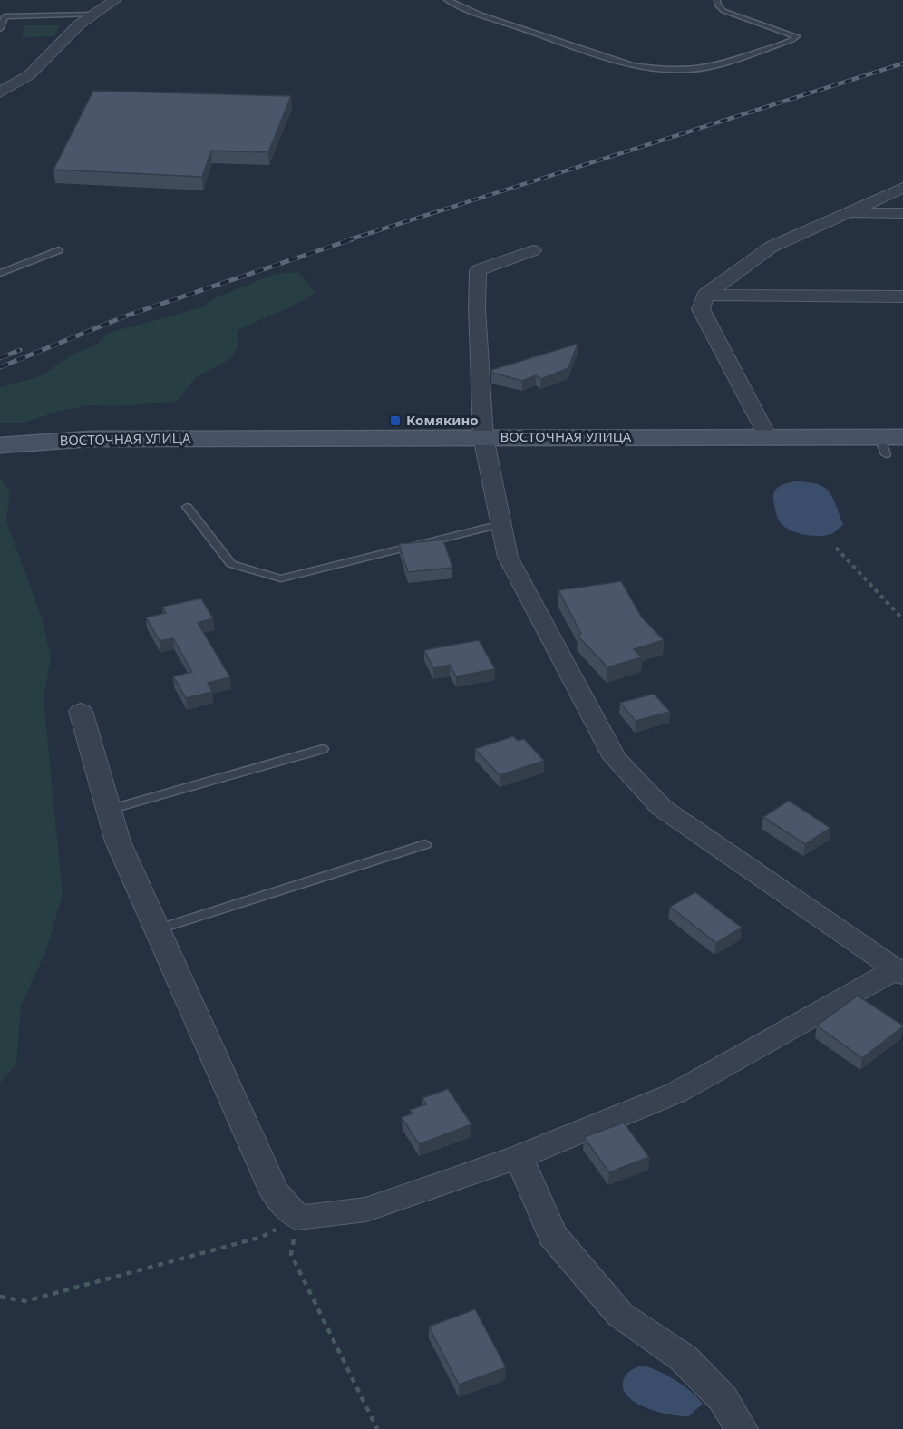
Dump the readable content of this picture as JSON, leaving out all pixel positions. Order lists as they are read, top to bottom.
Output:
{
  "streets": {
    "main road": ["ВОСТОЧНАЯ УЛИЦА"]
  },
  "places": {
    "transit": ["Комякино"]
  }
}
